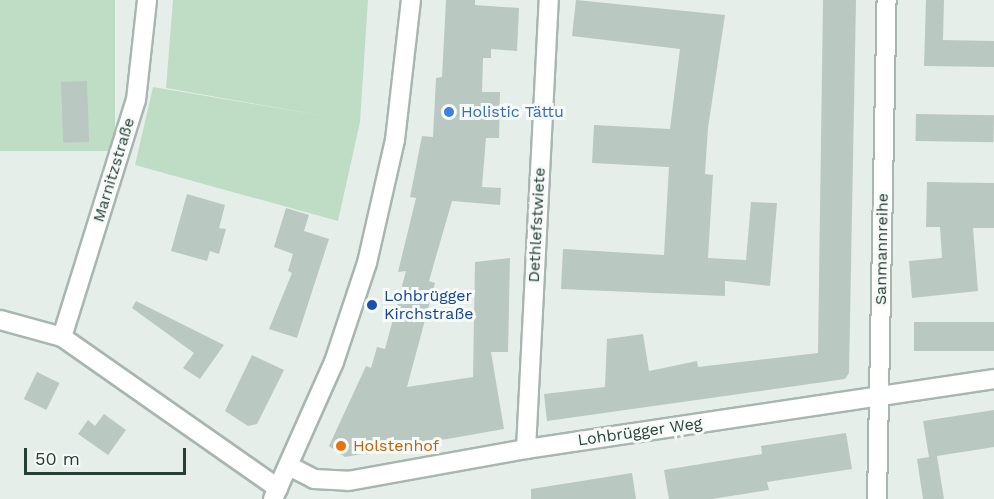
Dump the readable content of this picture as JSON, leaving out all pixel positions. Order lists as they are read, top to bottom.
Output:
{
  "streets": {
    "street": [
      "Marnitzstraße",
      "Dethlefstwiete",
      "Sanmannreihe",
      "Lohbrügger Weg"
    ]
  },
  "crossings": [
    ["Dethlefstwiete", "Lohbrügger Weg"],
    ["Sanmannreihe", "Lohbrügger Weg"]
  ],
  "places": ["Holistic Tättu", "Lohbrügger Kirchstraße", "Holstenhof"],
  "scale_bar": "50 m"
}
